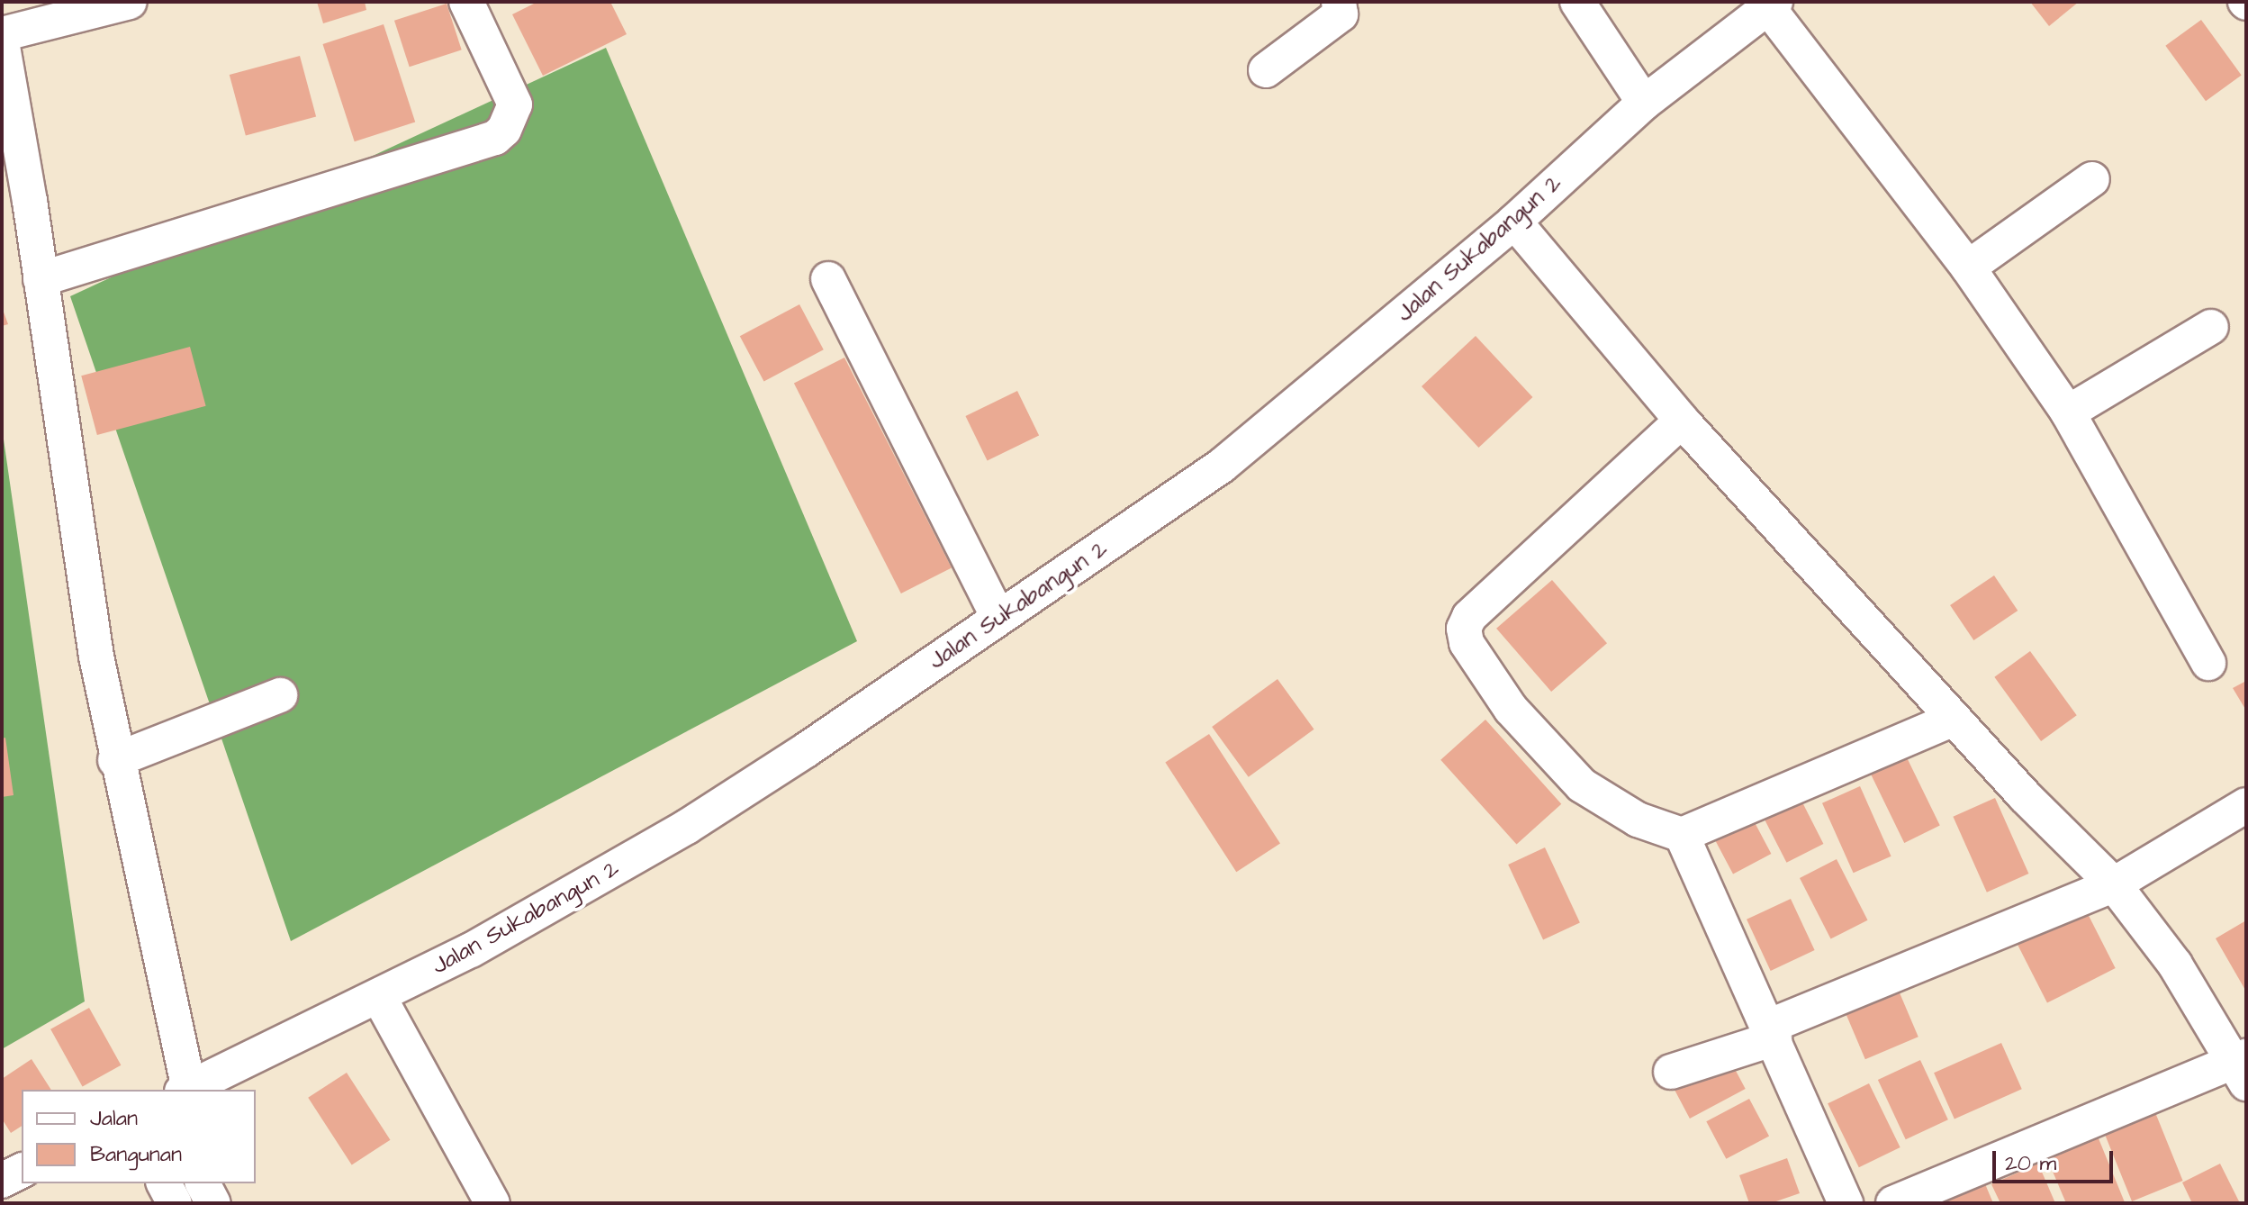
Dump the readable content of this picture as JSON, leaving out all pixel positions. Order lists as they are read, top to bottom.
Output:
{
  "streets": {
    "street": ["Jalan Sukabangun 2"]
  },
  "legend": ["Jalan", "Bangunan"],
  "scale_bar": "20 m"
}
